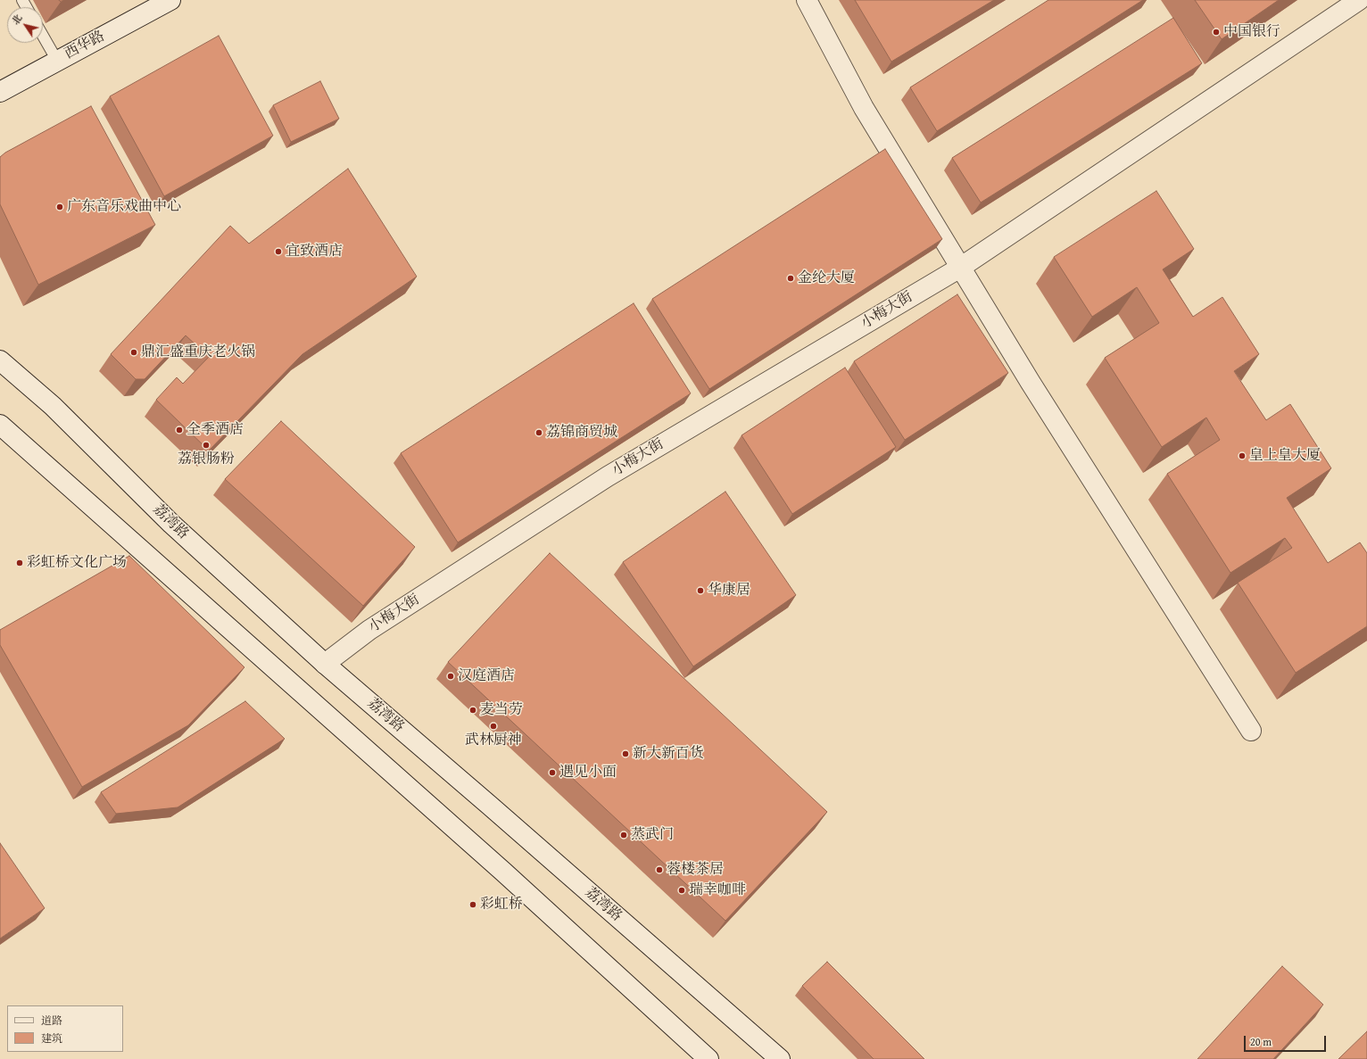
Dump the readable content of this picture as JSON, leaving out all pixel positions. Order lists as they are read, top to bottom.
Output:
{
  "streets": {
    "main road": ["西华路", "小梅大街", "荔湾路"]
  },
  "crossings": [
    ["小梅大街", "荔湾路"]
  ],
  "places": [
    "中国银行",
    "广东音乐戏曲中心",
    "宜致酒店",
    "金纶大厦",
    "鼎汇盛重庆老火锅",
    "全季酒店",
    "荔锦商贸城",
    "荔银肠粉",
    "皇上皇大厦",
    "彩虹桥文化广场",
    "华康居",
    "汉庭酒店",
    "麦当劳",
    "武林厨神",
    "新大新百货",
    "遇见小面",
    "蒸武门",
    "蓉楼茶居",
    "瑞幸咖啡",
    "彩虹桥"
  ],
  "legend": ["道路", "建筑"],
  "scale_bar": "20 m",
  "north": "top left"
}
